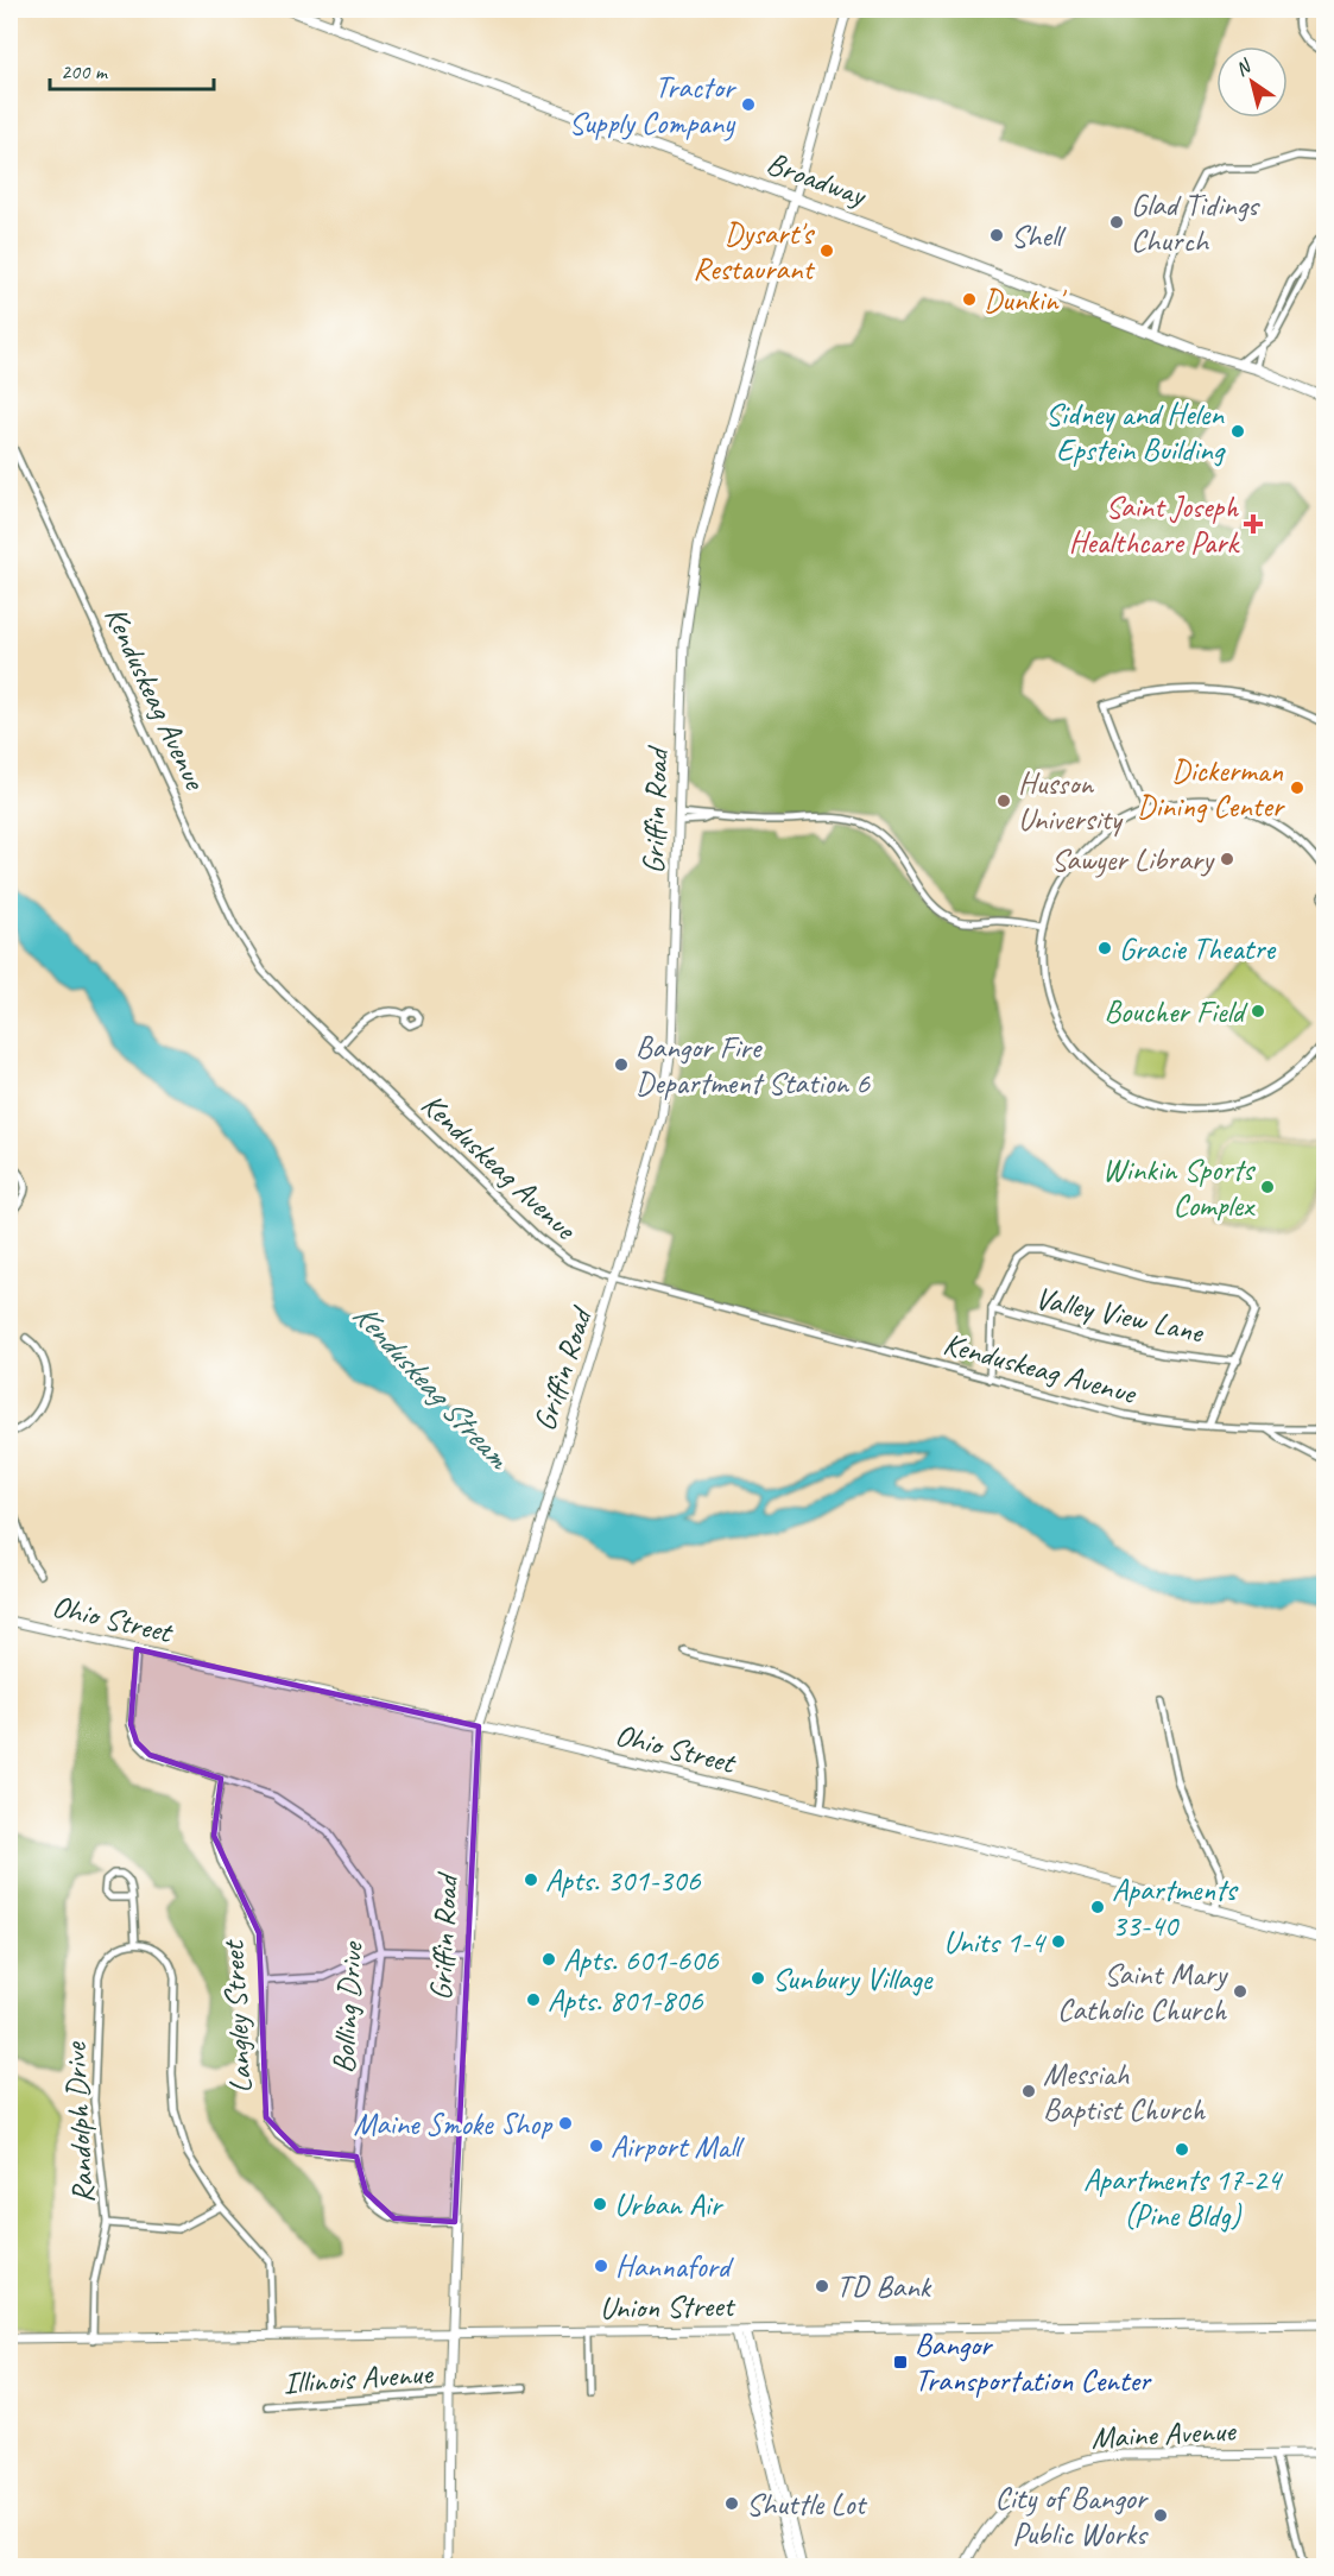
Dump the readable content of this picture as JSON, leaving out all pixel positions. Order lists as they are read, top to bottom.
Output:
{
  "streets": {
    "main road": [
      "Broadway",
      "Griffin Road",
      "Ohio Street",
      "Union Street",
      "Maine Avenue"
    ],
    "street": [
      "Kenduskeag Avenue",
      "Valley View Lane",
      "Bolling Drive",
      "Langley Street",
      "Randolph Drive",
      "Illinois Avenue"
    ]
  },
  "crossings": [
    ["Broadway", "Griffin Road"],
    ["Kenduskeag Avenue", "Griffin Road"],
    ["Griffin Road", "Ohio Street"],
    ["Griffin Road", "Bolling Drive"],
    ["Griffin Road", "Union Street"],
    ["Griffin Road", "Illinois Avenue"],
    ["Ohio Street", "Bolling Drive"],
    ["Bolling Drive", "Langley Street"],
    ["Randolph Drive", "Union Street"]
  ],
  "water": ["Kenduskeag Stream"],
  "places": {
    "other": [
      "Tractor Supply Company",
      "Glad Tidings Church",
      "Shell",
      "Dysart's Restaurant",
      "Dunkin'",
      "Sidney and Helen Epstein Building",
      "Dickerman Dining Center",
      "Husson University",
      "Sawyer Library",
      "Gracie Theatre",
      "Boucher Field",
      "Bangor Fire Department Station 6",
      "Winkin Sports Complex",
      "Apts. 301-306",
      "Apartments 33-40",
      "Units 1-4",
      "Apts. 601-606",
      "Sunbury Village",
      "Saint Mary Catholic Church",
      "Apts. 801-806",
      "Messiah Baptist Church",
      "Maine Smoke Shop",
      "Airport Mall",
      "Apartments 17-24 (Pine Bldg)",
      "Urban Air",
      "Hannaford",
      "TD Bank",
      "Shuttle Lot",
      "City of Bangor Public Works"
    ],
    "health": ["Saint Joseph Healthcare Park"],
    "transit": ["Bangor Transportation Center"]
  },
  "scale_bar": "200 m",
  "north": "top left"
}
